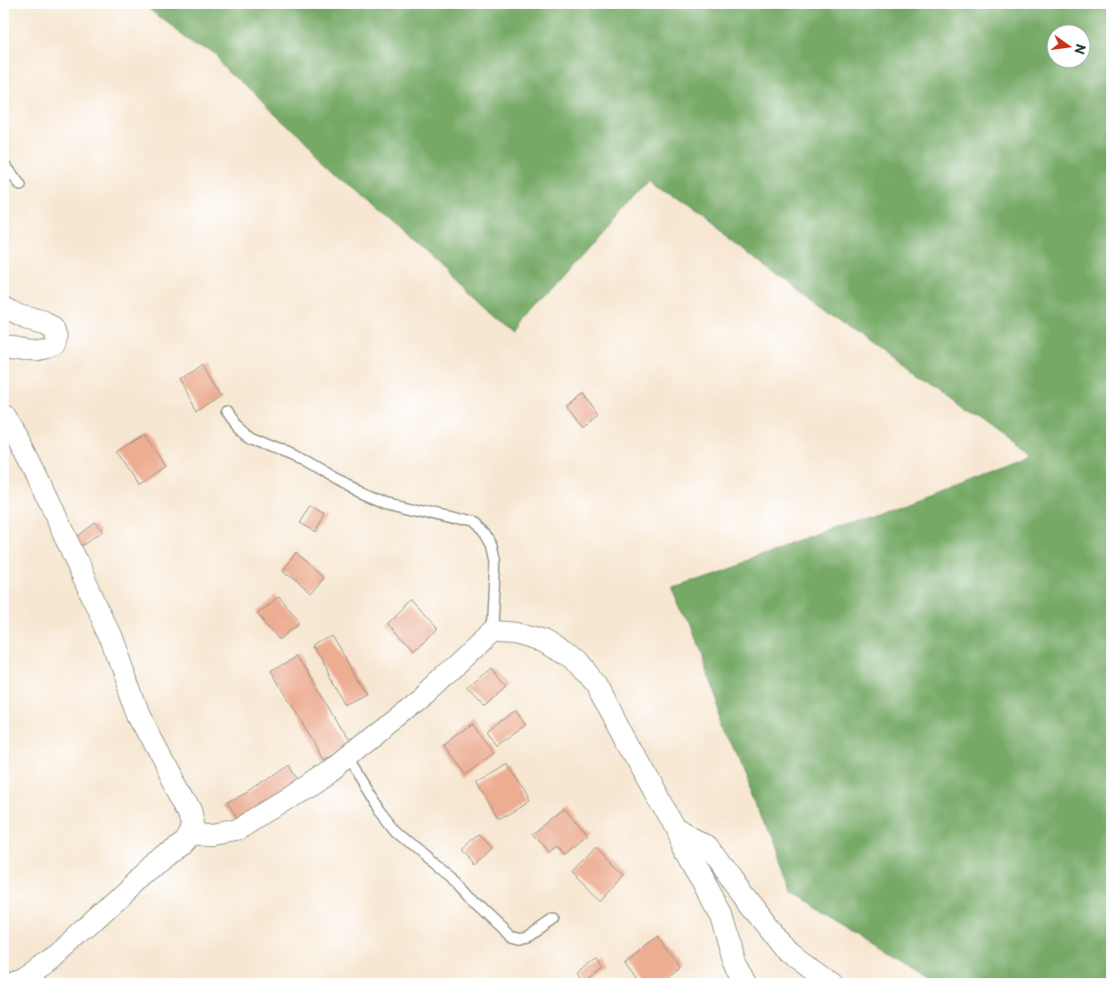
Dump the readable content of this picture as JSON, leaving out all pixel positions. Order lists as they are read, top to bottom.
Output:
{
  "north": "right"
}
